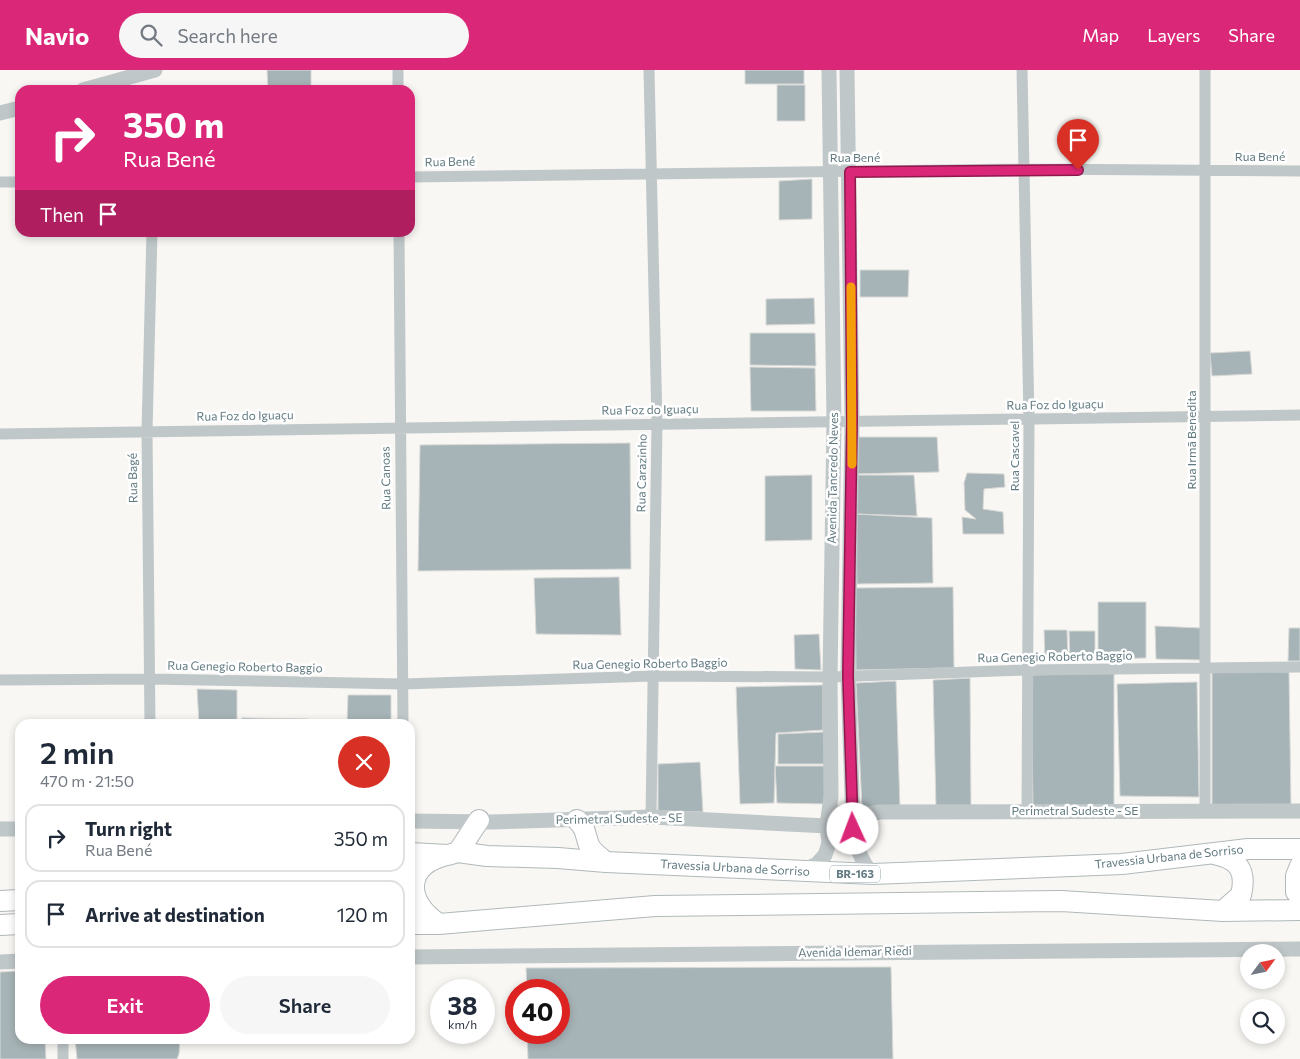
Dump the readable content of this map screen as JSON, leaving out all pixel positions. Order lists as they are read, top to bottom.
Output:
{
  "streets": {
    "highway": ["Travessia Urbana de Sorriso", "BR-163"],
    "street": [
      "Rua Bené",
      "Rua Foz do Iguaçu",
      "Rua Irmã Benedita",
      "Rua Cascavel",
      "Rua Carazinho",
      "Rua Bagé",
      "Rua Canoas",
      "Avenida Tancredo Neves",
      "Rua Genegio Roberto Baggio",
      "Perimetral Sudeste - SE",
      "Avenida Idemar Riedi"
    ]
  },
  "crossings": [
    ["Rua Bené", "Rua Irmã Benedita"],
    ["Rua Bené", "Rua Cascavel"],
    ["Rua Bené", "Rua Carazinho"],
    ["Rua Bené", "Avenida Tancredo Neves"],
    ["Rua Foz do Iguaçu", "Rua Irmã Benedita"],
    ["Rua Foz do Iguaçu", "Rua Cascavel"],
    ["Rua Foz do Iguaçu", "Rua Carazinho"],
    ["Rua Foz do Iguaçu", "Rua Bagé"],
    ["Rua Foz do Iguaçu", "Rua Canoas"],
    ["Rua Foz do Iguaçu", "Avenida Tancredo Neves"],
    ["Rua Irmã Benedita", "Rua Genegio Roberto Baggio"],
    ["Rua Irmã Benedita", "Perimetral Sudeste - SE"],
    ["Rua Cascavel", "Rua Genegio Roberto Baggio"],
    ["Rua Cascavel", "Perimetral Sudeste - SE"],
    ["Rua Carazinho", "Rua Genegio Roberto Baggio"],
    ["Rua Carazinho", "Perimetral Sudeste - SE"],
    ["Rua Bagé", "Rua Genegio Roberto Baggio"],
    ["Rua Canoas", "Rua Genegio Roberto Baggio"],
    ["Avenida Tancredo Neves", "Rua Genegio Roberto Baggio"],
    ["Avenida Tancredo Neves", "Perimetral Sudeste - SE"],
    ["Avenida Tancredo Neves", "Travessia Urbana de Sorriso"]
  ],
  "north": "top right",
  "page": {
    "header": "Navio",
    "search": "Search here",
    "nav": ["Map", "Layers", "Share"],
    "turn": ["350 m", "Rua Bené"],
    "then": "Then",
    "heading": ["2 min", "470 m · 21:50"],
    "list": [
      {
        "name": "Turn right",
        "note": "Rua Bené",
        "value": "350 m"
      },
      {
        "name": "Arrive at destination",
        "value": "120 m"
      }
    ],
    "buttons": ["Exit", "Share"],
    "speed": "38 km/h",
    "limit": "40"
  }
}
